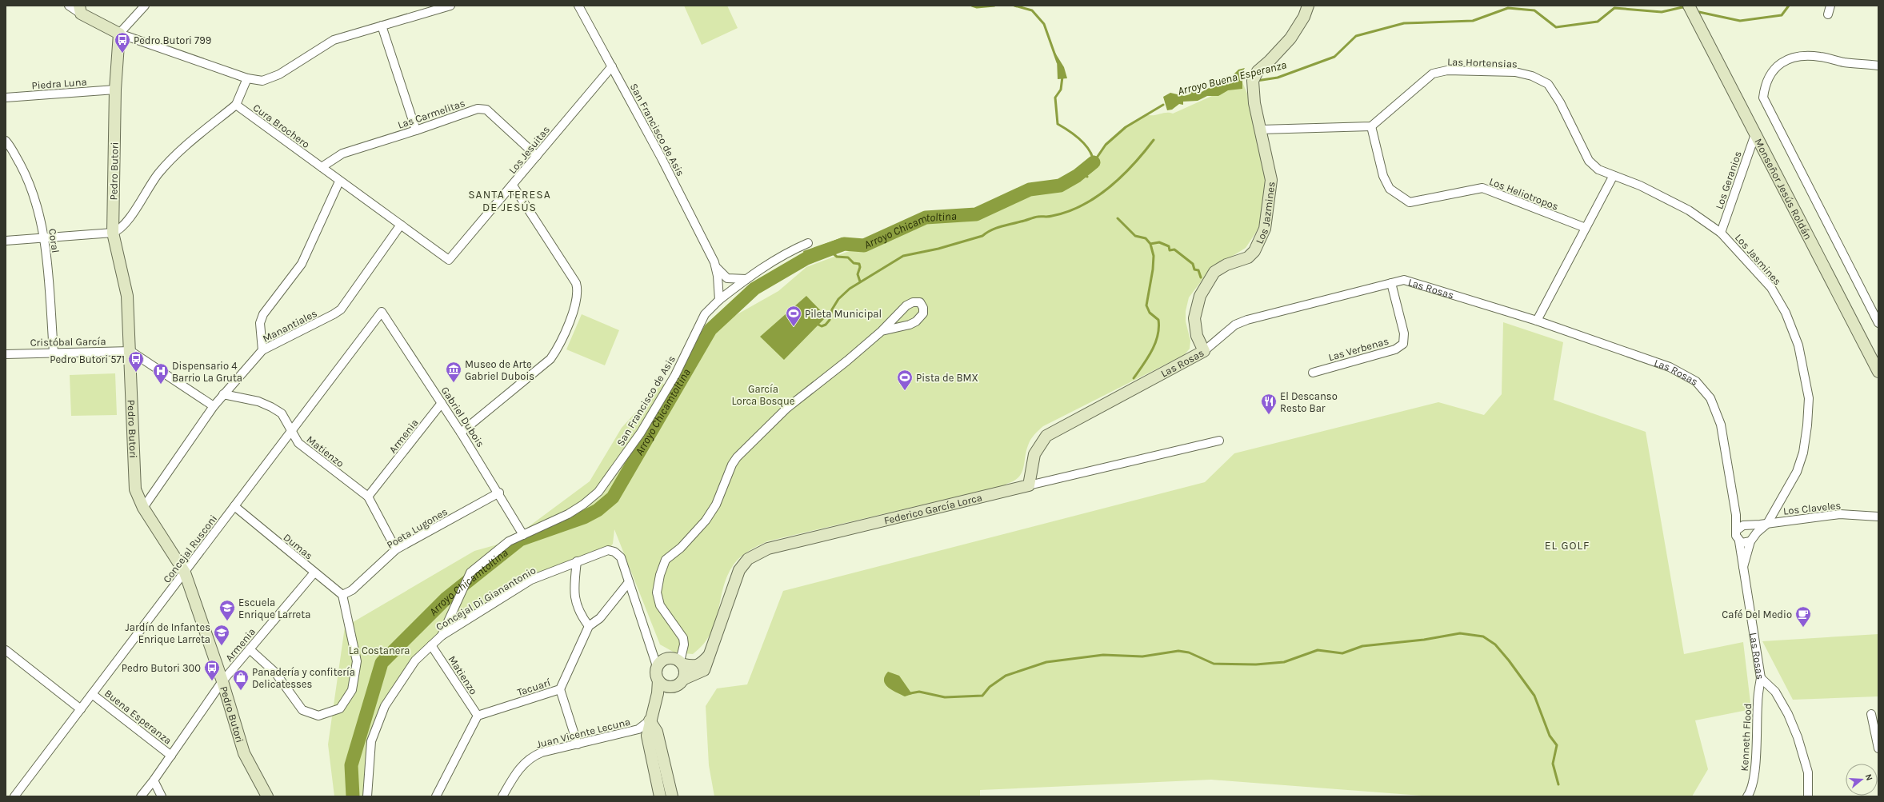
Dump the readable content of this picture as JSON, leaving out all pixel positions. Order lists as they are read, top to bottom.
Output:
{
  "streets": {
    "street": [
      "Las Hortensias",
      "Piedra Luna",
      "Las Carmelitas",
      "Cura Brochero",
      "San Francisco de Asis",
      "Los Jesuitas",
      "Pedro Butori",
      "Los Geranios",
      "Monseñor Jesús Roldán",
      "Los Heliotropos",
      "Los Jazmines",
      "Coral",
      "Los Jasmines",
      "Las Rosas",
      "Manantiales",
      "Cristóbal García",
      "Las Verbenas",
      "Gabriel Dubois",
      "Armenia",
      "Matienzo",
      "Los Claveles",
      "Federico García Lorca",
      "Poeta Lugones",
      "Dumas",
      "Concejal Rusconi",
      "Concejal Di Gianantonio",
      "Tacuarí",
      "Buena Esperanza",
      "Juan Vicente Lecuna",
      "Kenneth Flood"
    ]
  },
  "crossings": [
    ["Las Hortensias", "Los Heliotropos"],
    ["Las Hortensias", "Los Jasmines"],
    ["Piedra Luna", "Pedro Butori"],
    ["Las Carmelitas", "Cura Brochero"],
    ["Las Carmelitas", "Los Jesuitas"],
    ["Cura Brochero", "Los Jesuitas"],
    ["Cura Brochero", "Manantiales"],
    ["San Francisco de Asis", "Los Jesuitas"],
    ["San Francisco de Asis", "Gabriel Dubois"],
    ["San Francisco de Asis", "Concejal Di Gianantonio"],
    ["Pedro Butori", "Manantiales"],
    ["Pedro Butori", "Cristóbal García"],
    ["Pedro Butori", "Armenia"],
    ["Pedro Butori", "Concejal Rusconi"],
    ["Los Geranios", "Monseñor Jesús Roldán"],
    ["Los Geranios", "Los Jasmines"],
    ["Los Jazmines", "Las Rosas"],
    ["Coral", "Cristóbal García"],
    ["Los Jasmines", "Las Rosas"],
    ["Los Jasmines", "Los Claveles"],
    ["Las Rosas", "Las Verbenas"],
    ["Las Rosas", "Los Claveles"],
    ["Las Rosas", "Federico García Lorca"],
    ["Las Rosas", "Kenneth Flood"],
    ["Manantiales", "Matienzo"],
    ["Gabriel Dubois", "Armenia"],
    ["Gabriel Dubois", "Poeta Lugones"],
    ["Gabriel Dubois", "Concejal Rusconi"],
    ["Armenia", "Matienzo"],
    ["Armenia", "Dumas"],
    ["Armenia", "Buena Esperanza"],
    ["Matienzo", "Poeta Lugones"],
    ["Matienzo", "Concejal Rusconi"],
    ["Matienzo", "Concejal Di Gianantonio"],
    ["Matienzo", "Tacuarí"],
    ["Federico García Lorca", "Juan Vicente Lecuna"],
    ["Poeta Lugones", "Dumas"],
    ["Dumas", "Concejal Rusconi"],
    ["Concejal Rusconi", "Buena Esperanza"],
    ["Concejal Di Gianantonio", "Tacuarí"]
  ],
  "districts": ["SANTA TERESA DE JESÚS", "EL GOLF"],
  "water": ["Arroyo Buena Esperanza", "Arroyo Chicamtoltina"],
  "parks": ["García Lorca Bosque", "La Costanera"],
  "places": {
    "bus stop": ["Pedro Butori 799", "Pedro Butori 571", "Pedro Butori 300"],
    "sports": ["Pileta Municipal", "Pista de BMX"],
    "museum": ["Museo de Arte Gabriel Dubois"],
    "hospital": ["Dispensario 4 Barrio La Gruta"],
    "restaurant": ["El Descanso Resto Bar"],
    "school or university": ["Escuela Enrique Larreta", "Jardín de Infantes Enrique Larreta"],
    "cafe": ["Café Del Medio"],
    "shop": ["Panadería y confitería Delicatesses"]
  },
  "north": "right"
}
